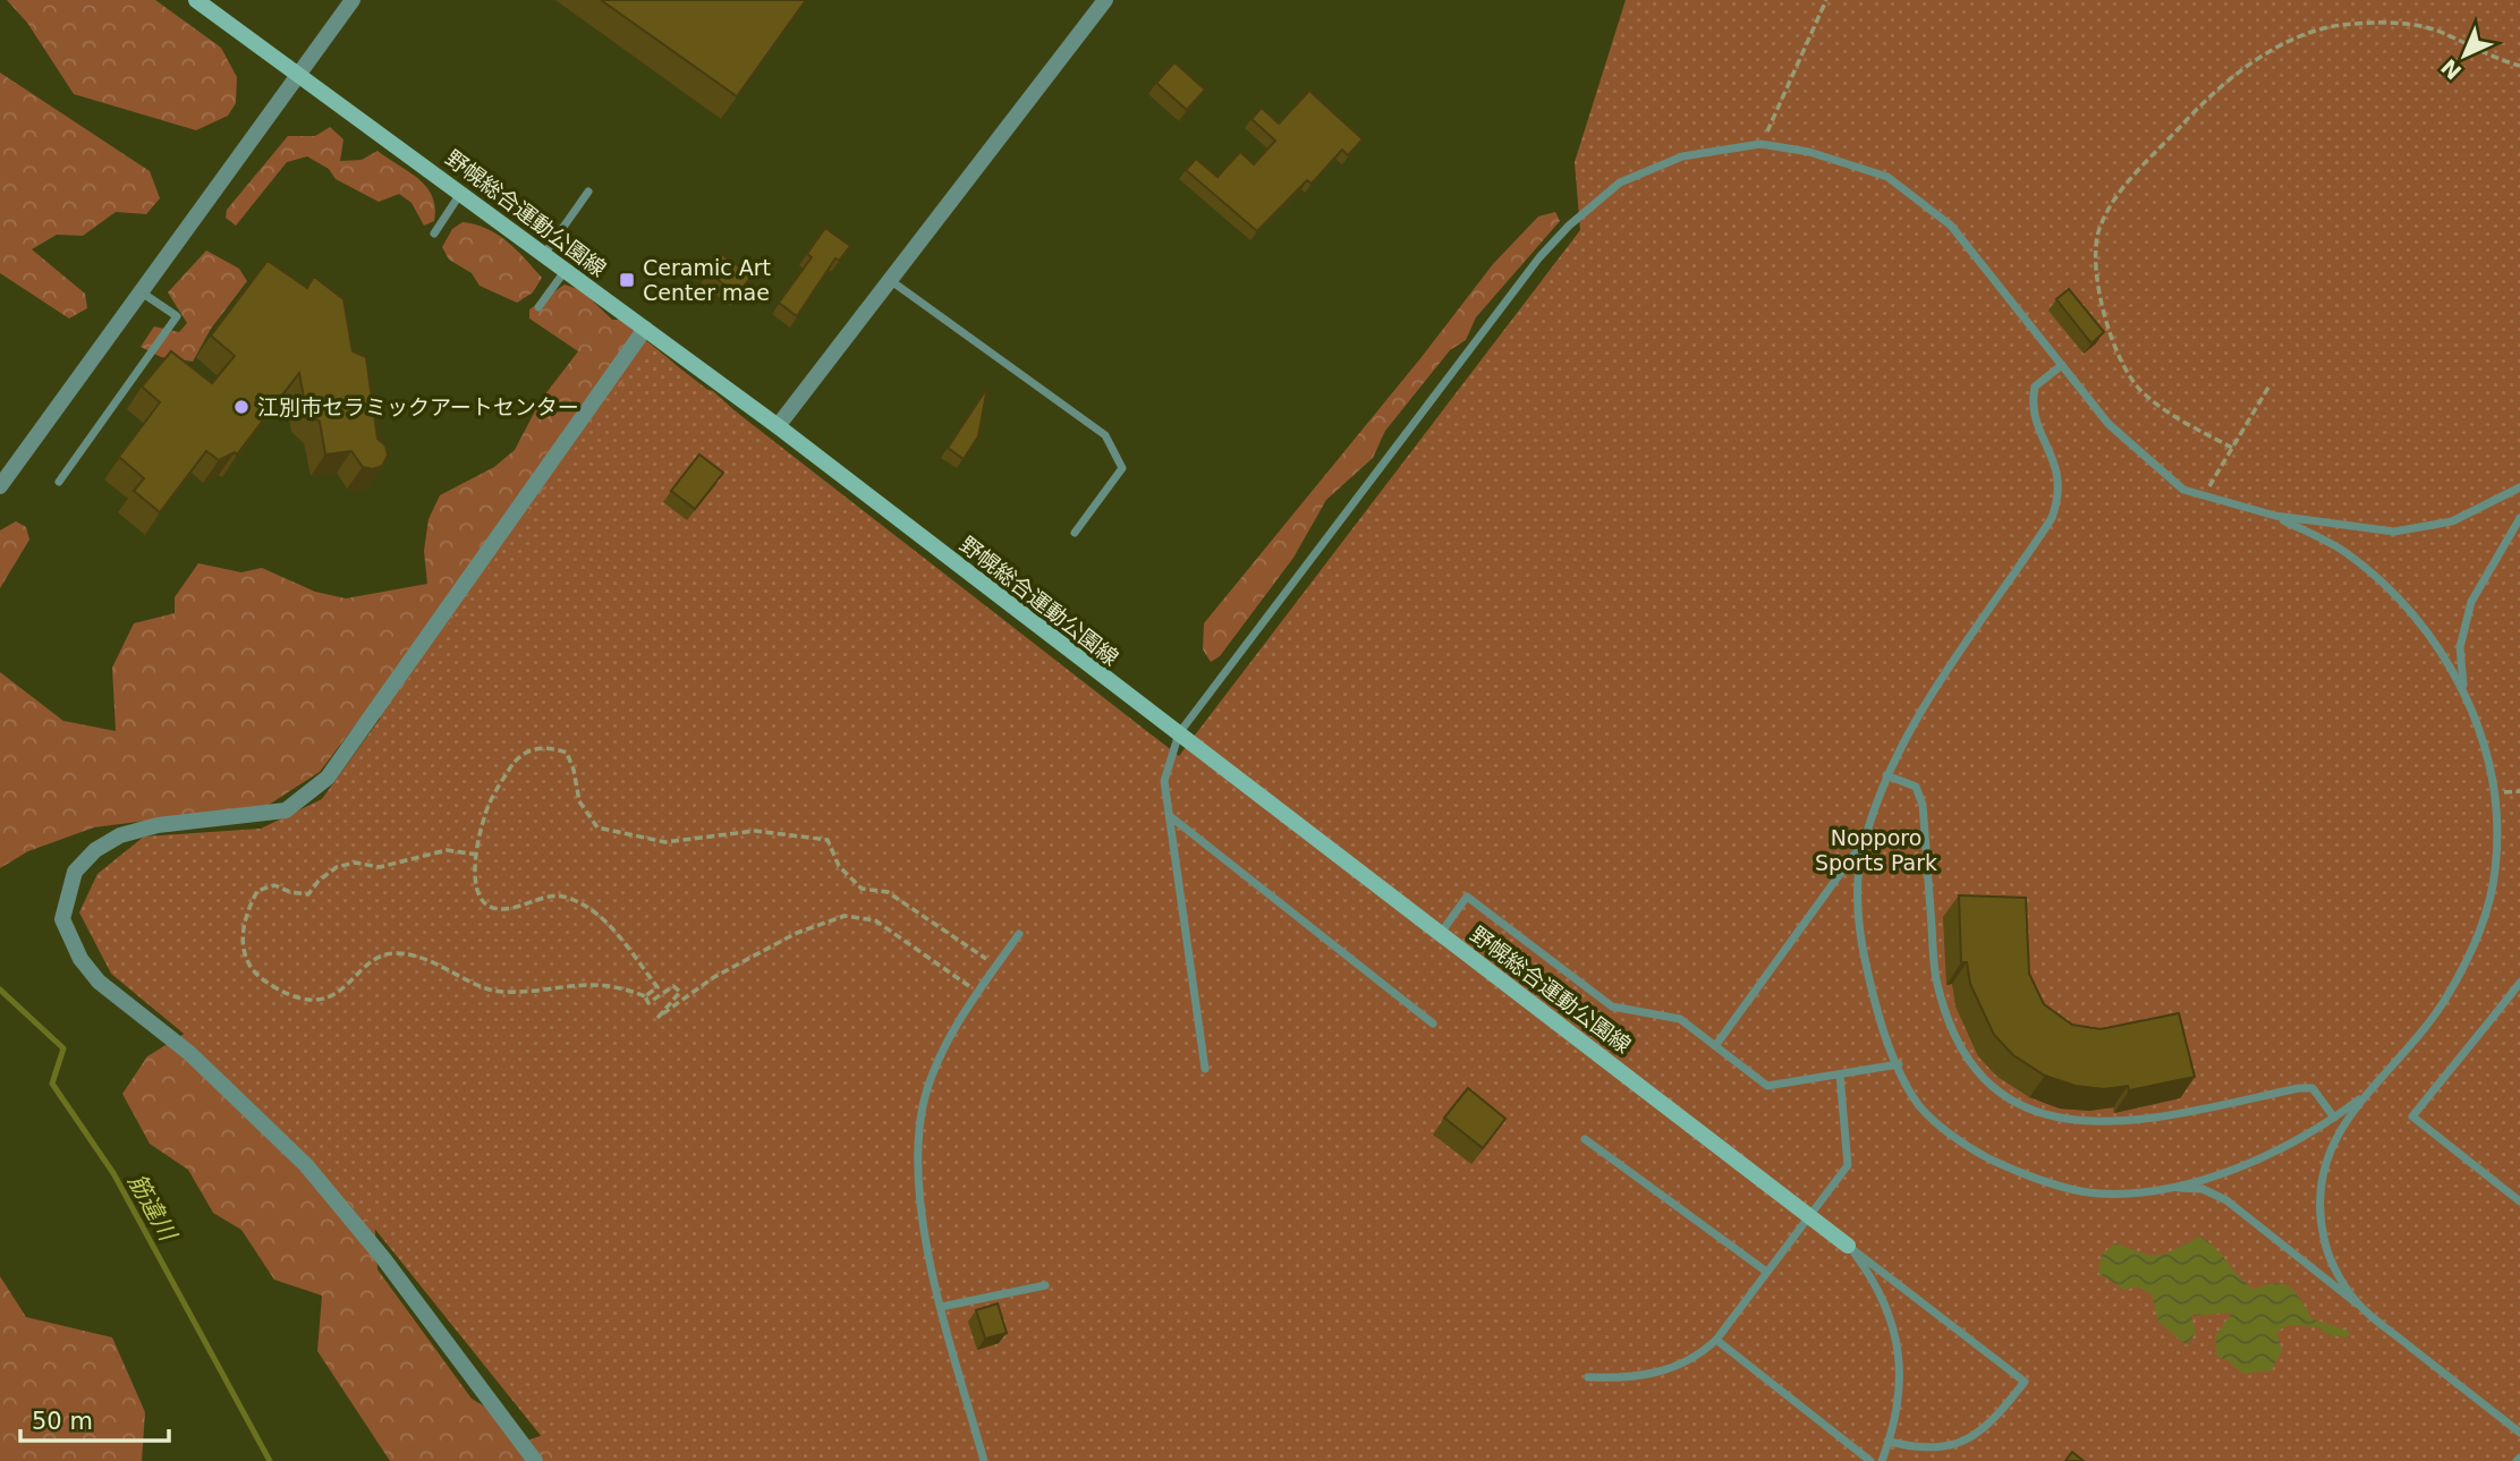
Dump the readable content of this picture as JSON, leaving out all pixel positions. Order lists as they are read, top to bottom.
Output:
{
  "streets": {
    "main road": ["野幌総合運動公園線"]
  },
  "water": ["筋違川"],
  "parks": ["Nopporo Sports Park"],
  "places": {
    "transit": ["Ceramic Art Center mae"],
    "other": ["江別市セラミックアートセンター"]
  },
  "scale_bar": "50 m",
  "north": "bottom left"
}
